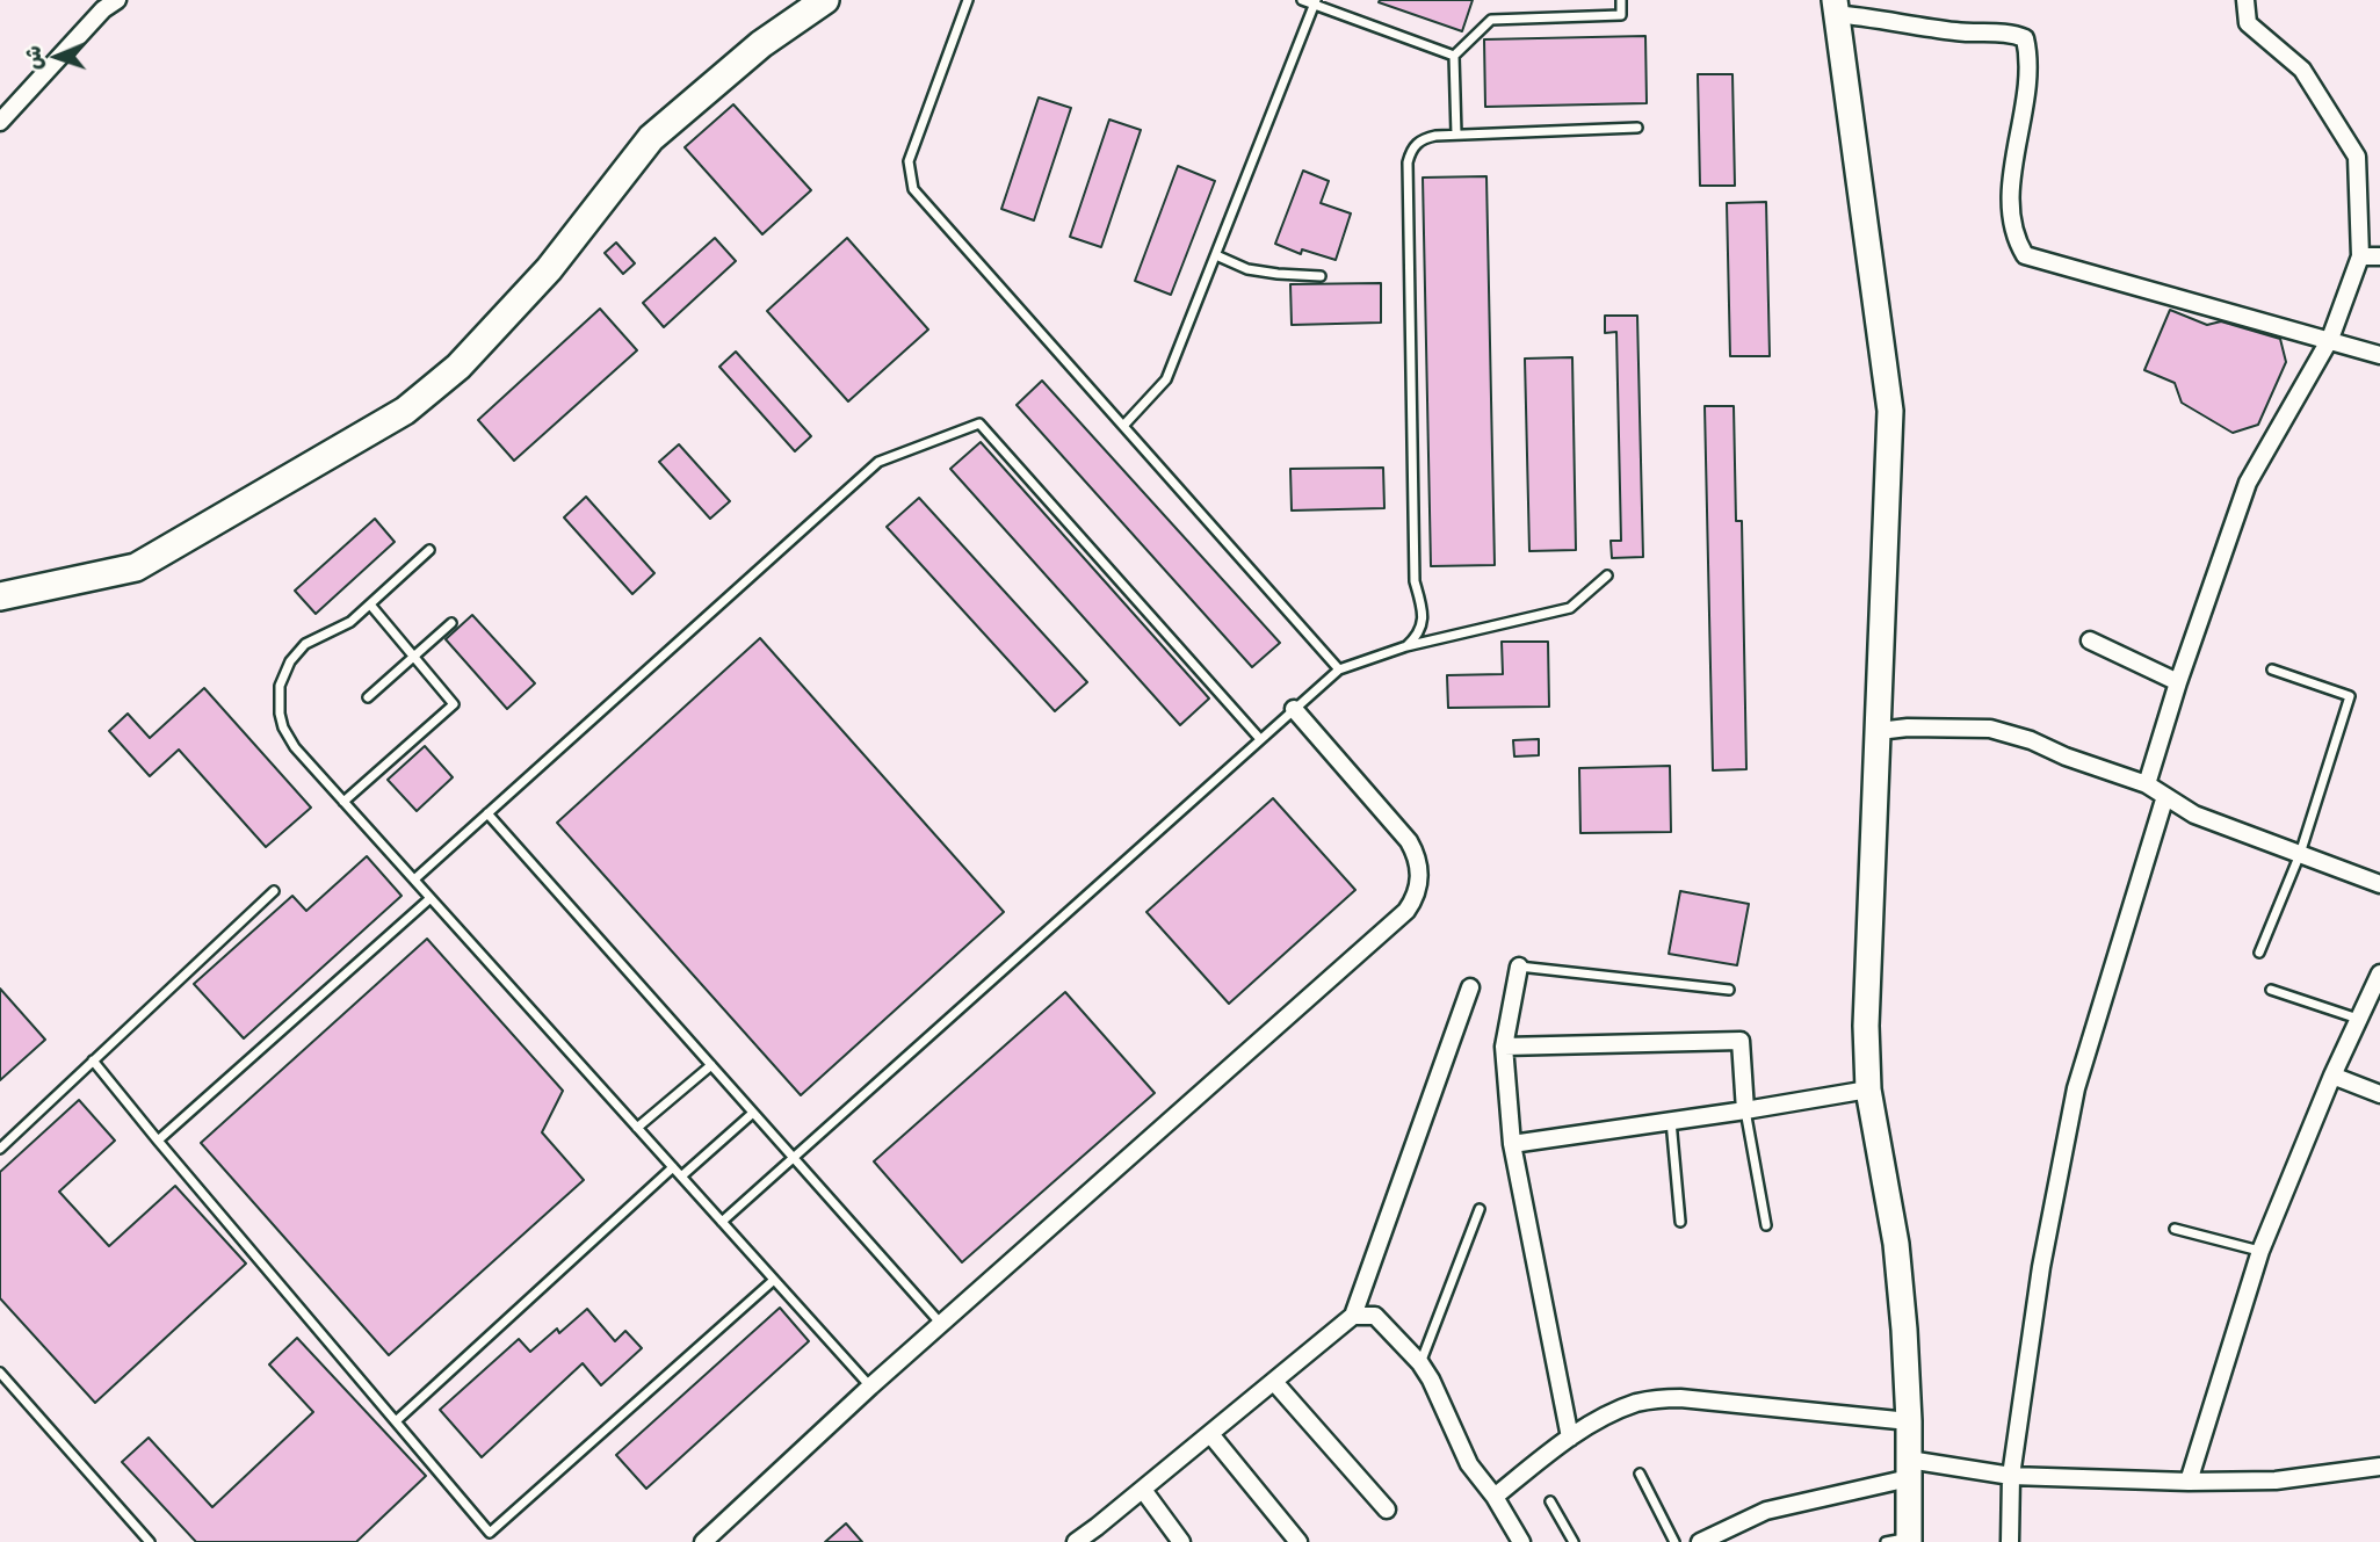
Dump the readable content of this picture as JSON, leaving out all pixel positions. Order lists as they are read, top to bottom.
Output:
{
  "north": "left"
}
